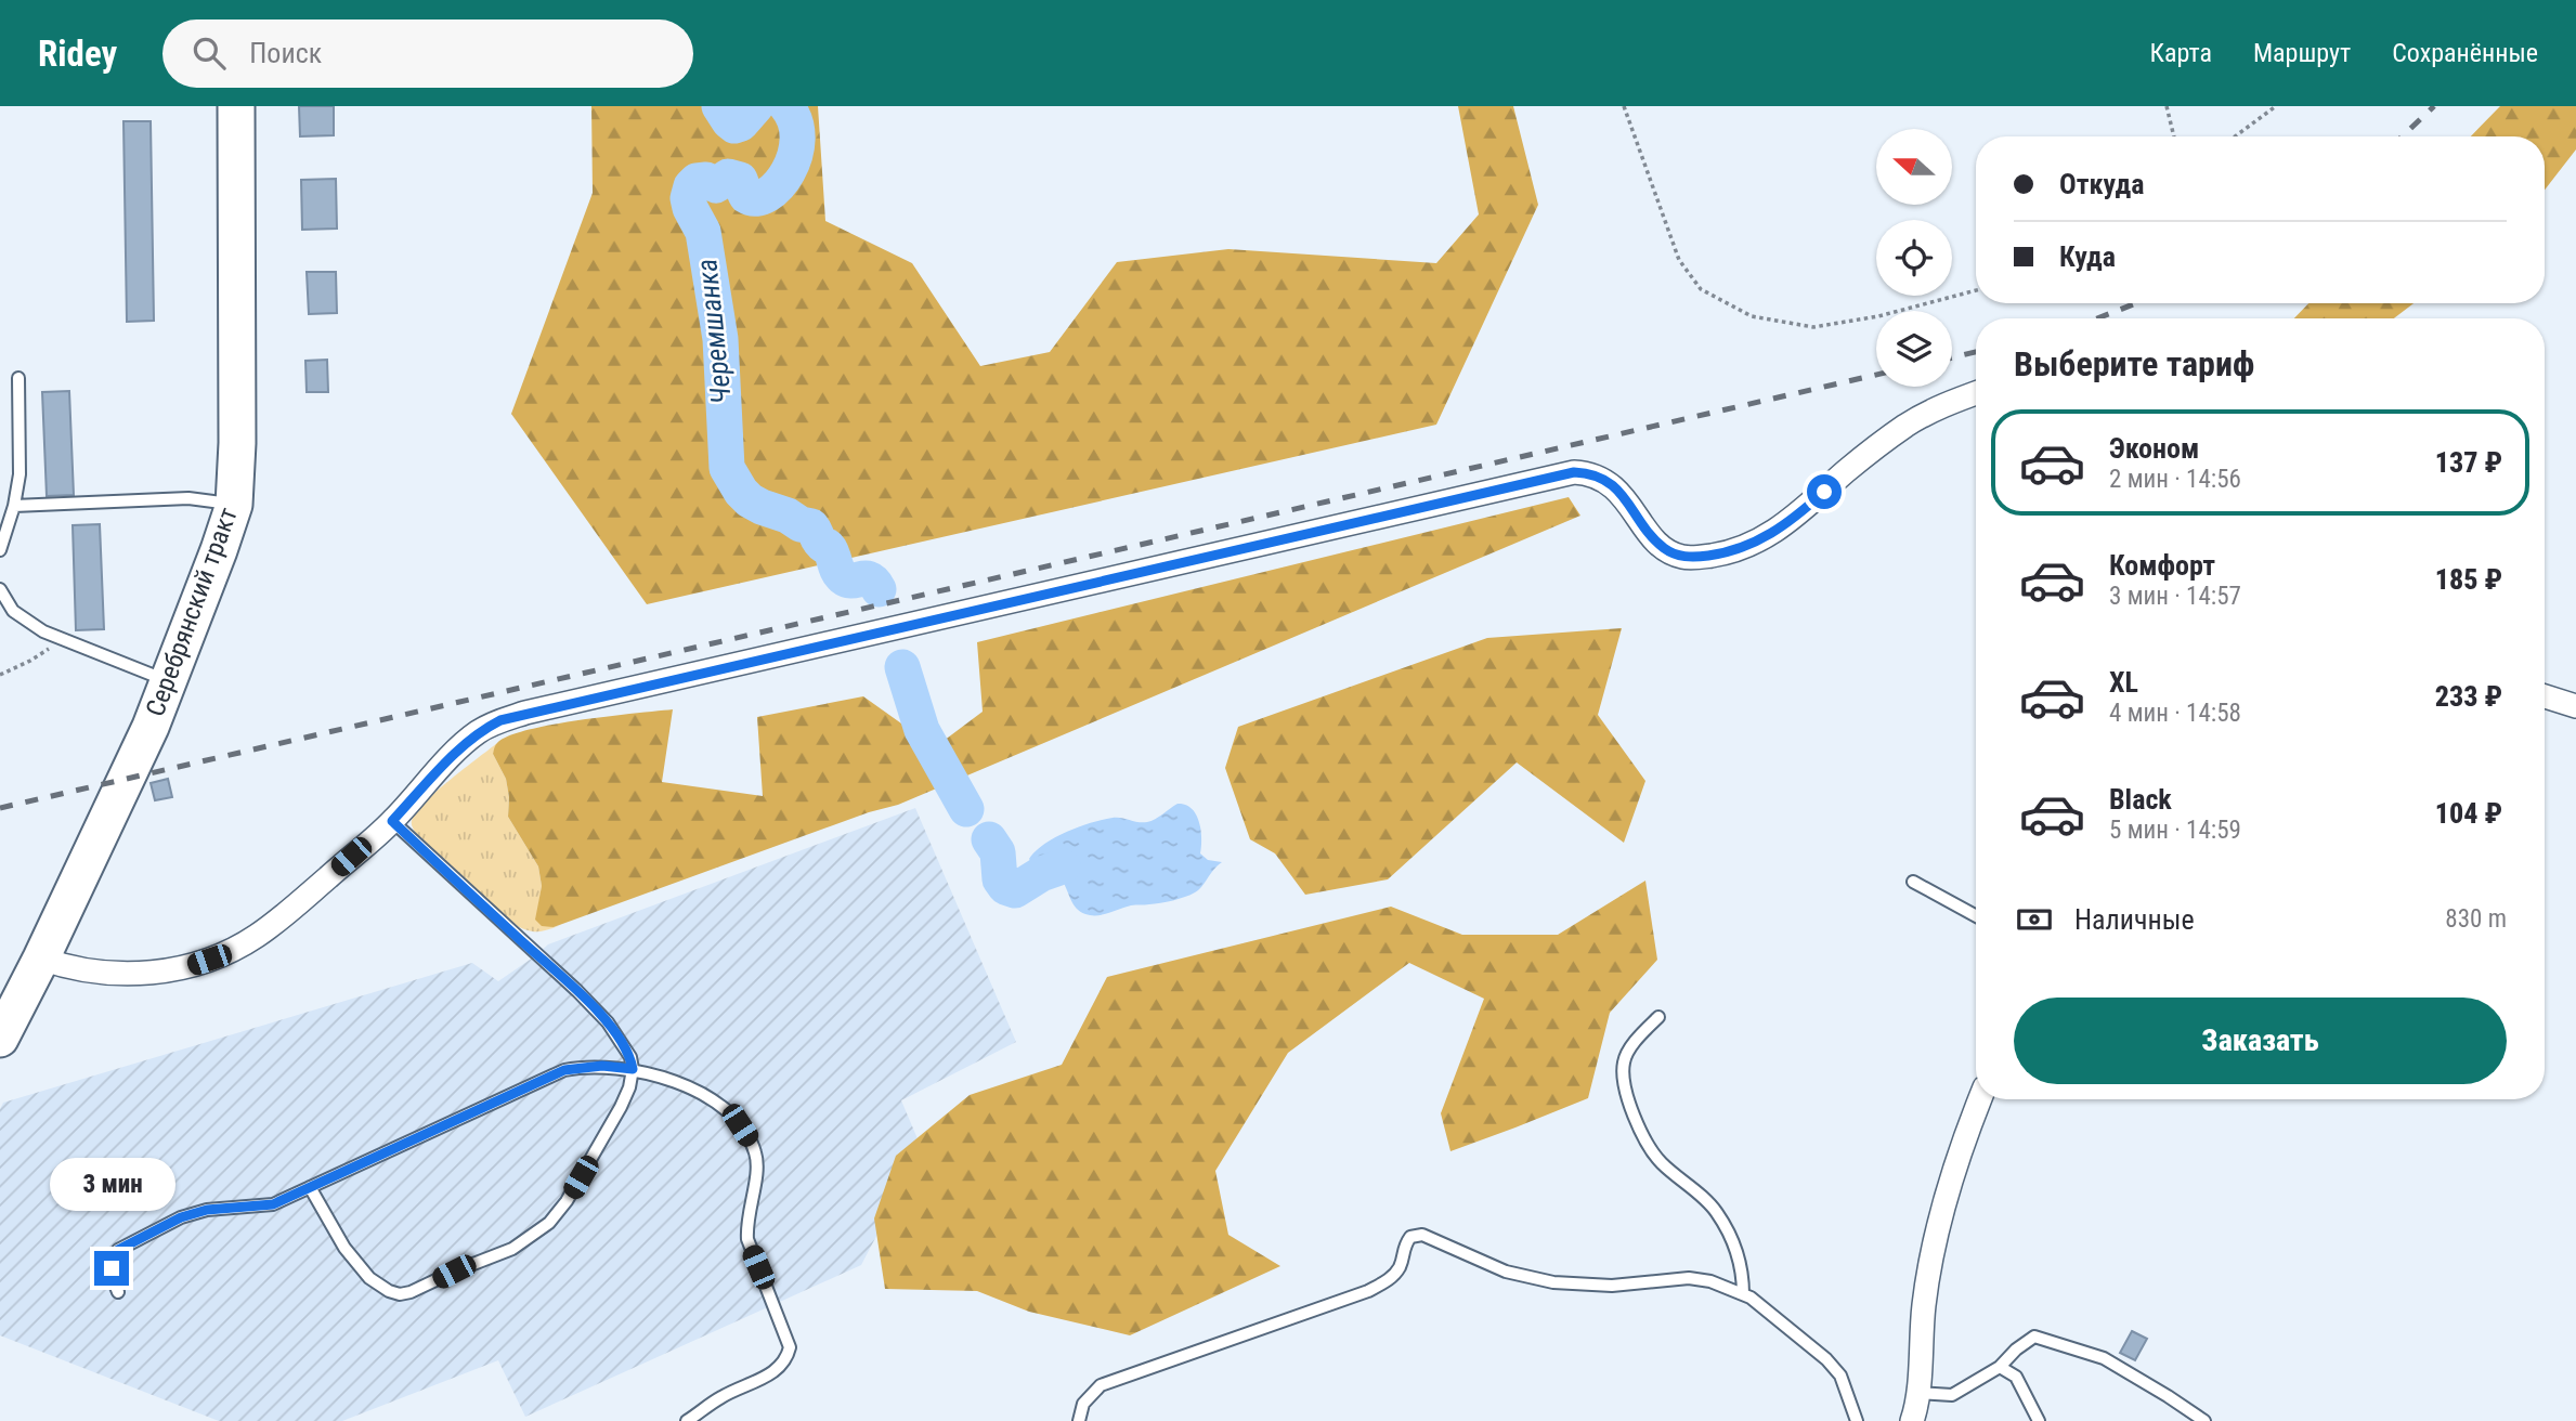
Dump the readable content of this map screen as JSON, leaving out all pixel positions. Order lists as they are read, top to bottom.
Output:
{
  "streets": {
    "main road": ["Серебрянский тракт"]
  },
  "water": ["Черемшанка"],
  "north": "left",
  "page": {
    "header": "Ridey",
    "search": "Поиск",
    "nav": ["Карта", "Маршрут", "Сохранённые"],
    "banner": ["Откуда", "Куда"],
    "heading": "Выберите тариф",
    "list": [
      {
        "name": "Эконом",
        "note": "2 мин · 14:56",
        "value": "137 ₽"
      },
      {
        "name": "Комфорт",
        "note": "3 мин · 14:57",
        "value": "185 ₽"
      },
      {
        "name": "XL",
        "note": "4 мин · 14:58",
        "value": "233 ₽"
      },
      {
        "name": "Black",
        "note": "5 мин · 14:59",
        "value": "104 ₽"
      }
    ],
    "pay": ["Наличные", "830 m"],
    "buttons": "Заказать",
    "bubble": "3 мин"
  }
}
